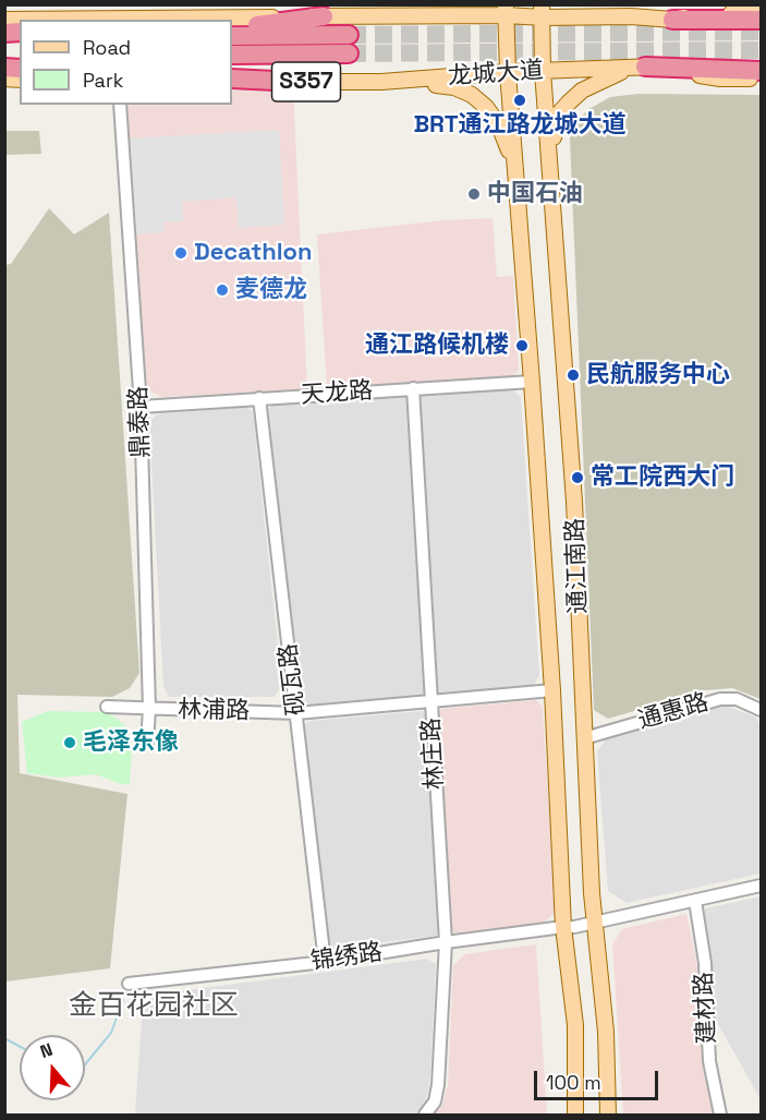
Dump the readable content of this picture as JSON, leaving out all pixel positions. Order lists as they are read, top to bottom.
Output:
{
  "streets": {
    "main road": ["龙城大道", "S357", "通江南路"],
    "street": [
      "天龙路",
      "鼎泰路",
      "砚瓦路",
      "林浦路",
      "通惠路",
      "林庄路",
      "锦绣路",
      "建材路"
    ]
  },
  "crossings": [
    ["龙城大道", "通江南路"],
    ["天龙路", "鼎泰路"],
    ["天龙路", "通江南路"],
    ["天龙路", "砚瓦路"],
    ["天龙路", "林庄路"],
    ["鼎泰路", "林浦路"],
    ["通江南路", "林浦路"],
    ["通江南路", "通惠路"],
    ["通江南路", "锦绣路"],
    ["砚瓦路", "林浦路"],
    ["砚瓦路", "锦绣路"],
    ["林浦路", "林庄路"],
    ["林庄路", "锦绣路"],
    ["锦绣路", "建材路"]
  ],
  "districts": ["金百花园社区"],
  "places": [
    "BRT通江路龙城大道",
    "中国石油",
    "Decathlon",
    "麦德龙",
    "通江路候机楼",
    "民航服务中心",
    "常工院西大门",
    "毛泽东像"
  ],
  "legend": ["Road", "Park"],
  "scale_bar": "100 m",
  "north": "top"
}
